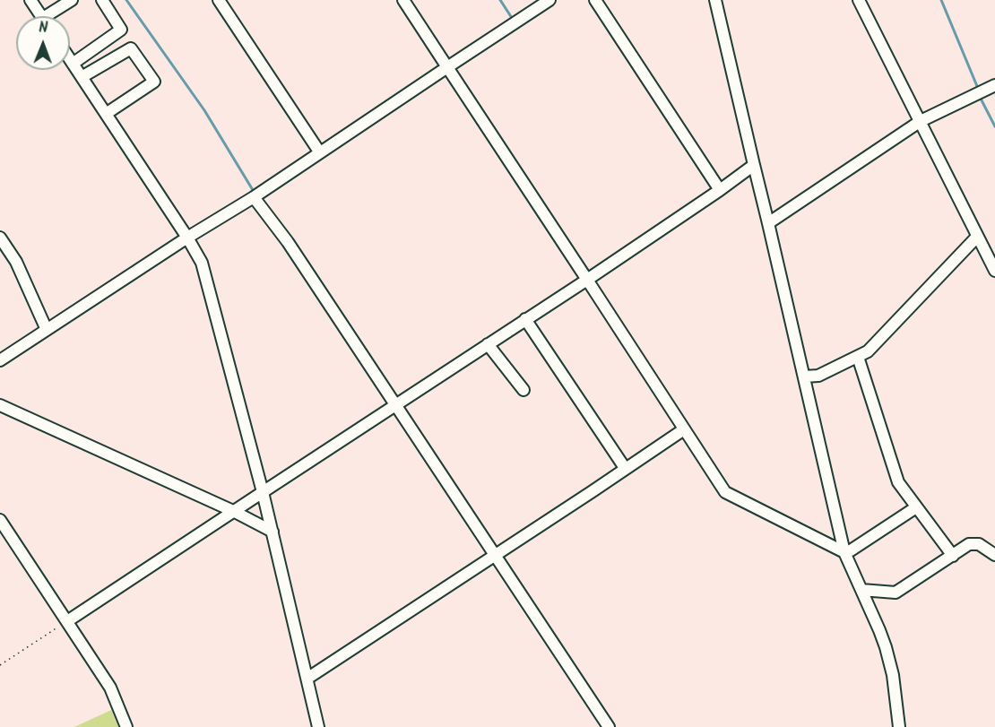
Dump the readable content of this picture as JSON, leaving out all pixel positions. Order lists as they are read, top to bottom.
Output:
{
  "north": "top"
}
